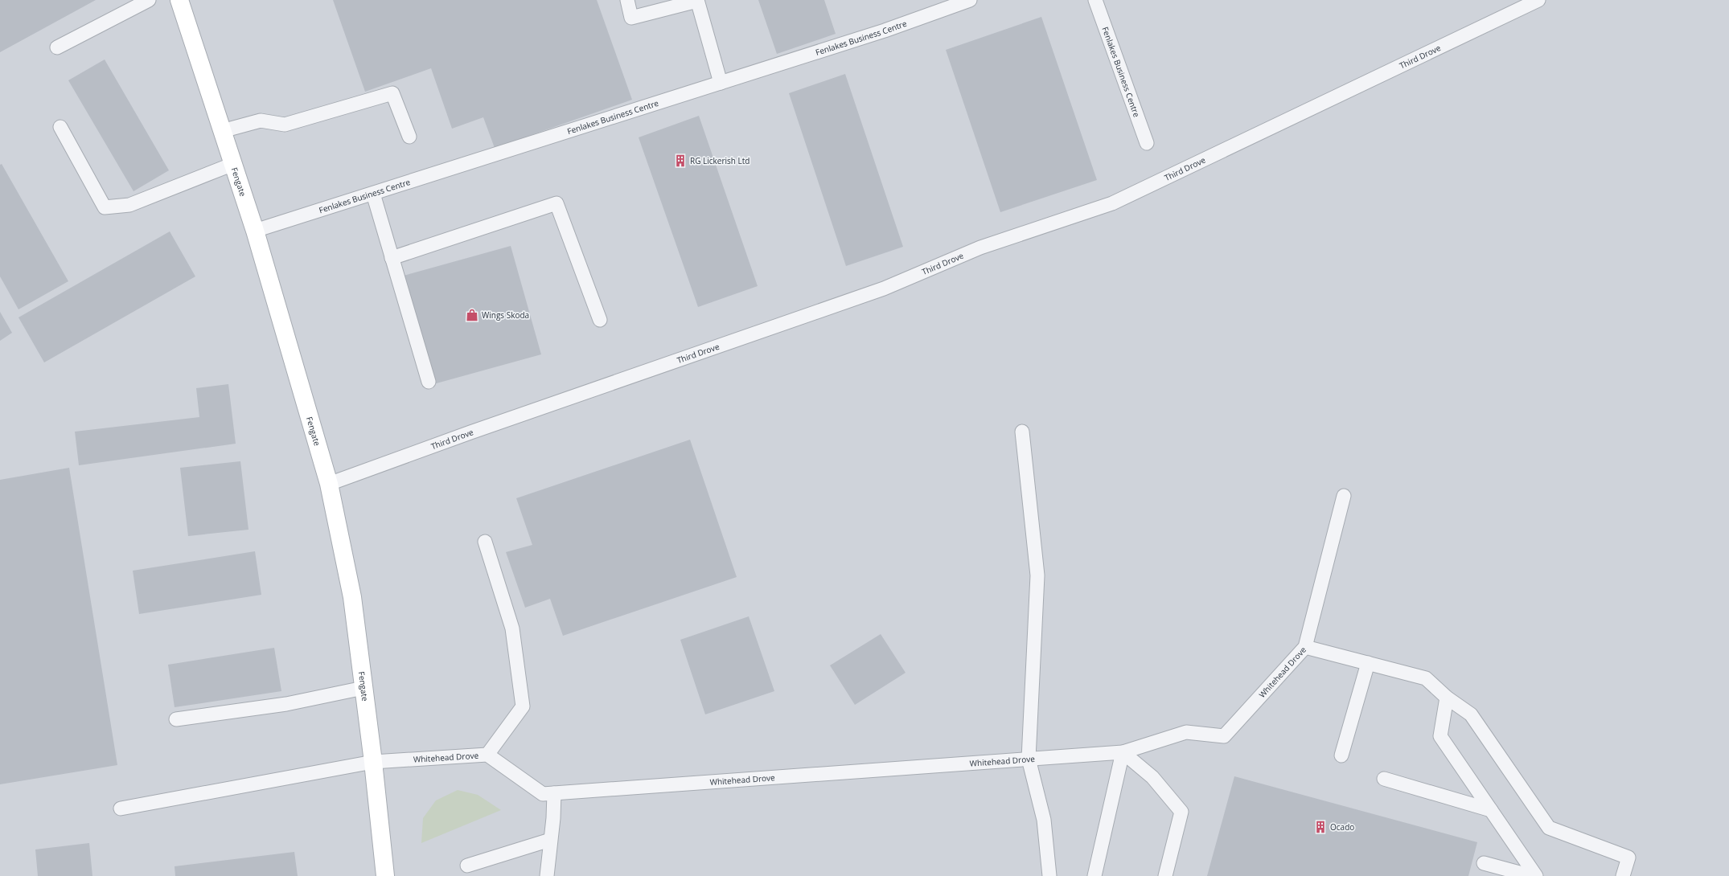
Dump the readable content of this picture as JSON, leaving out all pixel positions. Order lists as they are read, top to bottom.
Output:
{
  "streets": {
    "street": ["Fengate"],
    "lane": ["Fenlakes Business Centre", "Third Drove", "Whitehead Drove"]
  },
  "crossings": [
    ["Fenlakes Business Centre", "Fengate"],
    ["Third Drove", "Fengate"],
    ["Fengate", "Whitehead Drove"]
  ],
  "places": {
    "building": ["RG Lickerish Ltd", "Ocado"],
    "shop": ["Wings Skoda"]
  }
}
